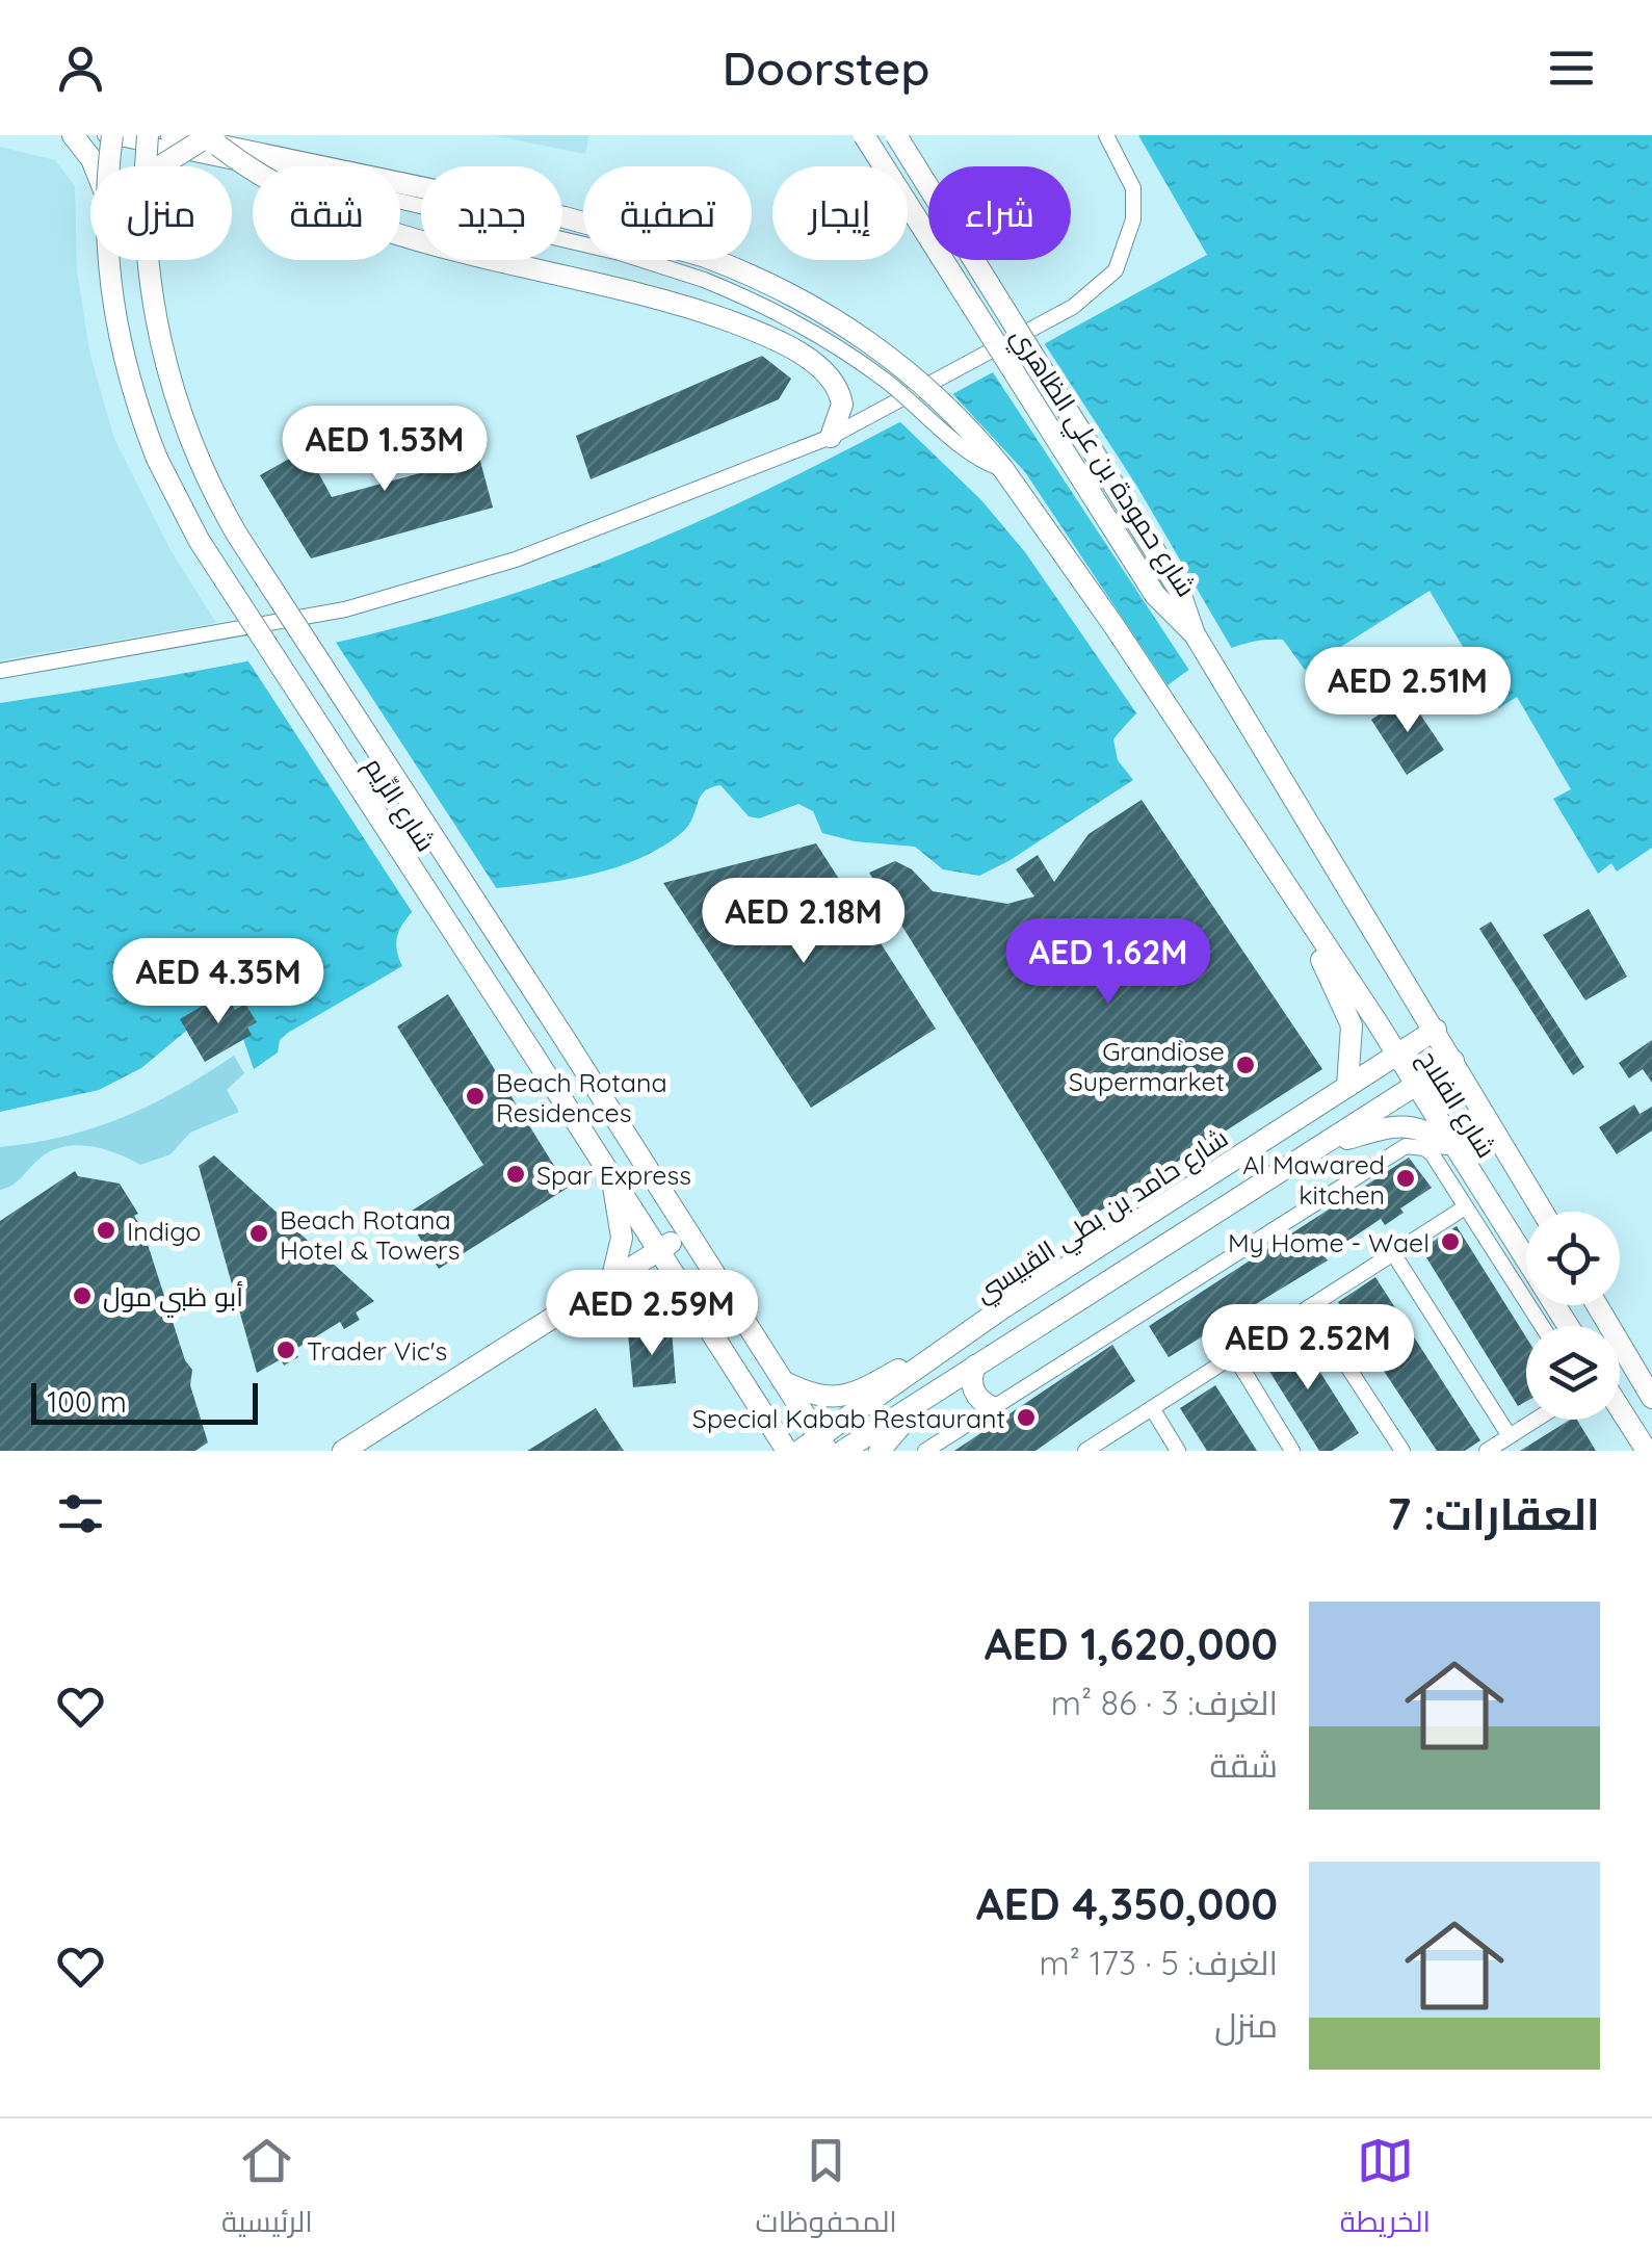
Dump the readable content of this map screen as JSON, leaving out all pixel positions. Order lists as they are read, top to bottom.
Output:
{
  "streets": {
    "main road": [
      "شارع حمودة بن علي الظاهري",
      "شارع الرِّيم",
      "شارع الفلاح",
      "شارع حامد بن بطي القبيسي"
    ]
  },
  "crossings": [
    ["شارع حمودة بن علي الظاهري", "شارع الفلاح"],
    ["شارع الرِّيم", "شارع حامد بن بطي القبيسي"],
    ["شارع الفلاح", "شارع حامد بن بطي القبيسي"]
  ],
  "places": [
    "Grandiose Supermarket",
    "Beach Rotana Residences",
    "Spar Express",
    "Al Mawared kitchen",
    "Indigo",
    "Beach Rotana Hotel & Towers",
    "My Home - Wael",
    "أبو ظبي مول",
    "Trader Vic's",
    "Special Kabab Restaurant"
  ],
  "scale_bar": "100 m",
  "page": {
    "header": "Doorstep",
    "chip": [
      "شراء",
      "إيجار",
      "تصفية",
      "جديد",
      "شقة",
      "منزل"
    ],
    "price": [
      "AED 1.53M",
      "AED 2.51M",
      "AED 2.18M",
      "AED 1.62M",
      "AED 4.35M",
      "AED 2.59M",
      "AED 2.52M"
    ],
    "scale": "100 m",
    "heading": "العقارات: 7",
    "list": [
      {
        "name": "AED 1,620,000",
        "note": "الغرف: 3 · 86 m² · شقة"
      },
      {
        "name": "AED 4,350,000",
        "note": "الغرف: 5 · 173 m² · منزل"
      }
    ],
    "tabs": ["الخريطة", "المحفوظات", "الرئيسية"]
  }
}
